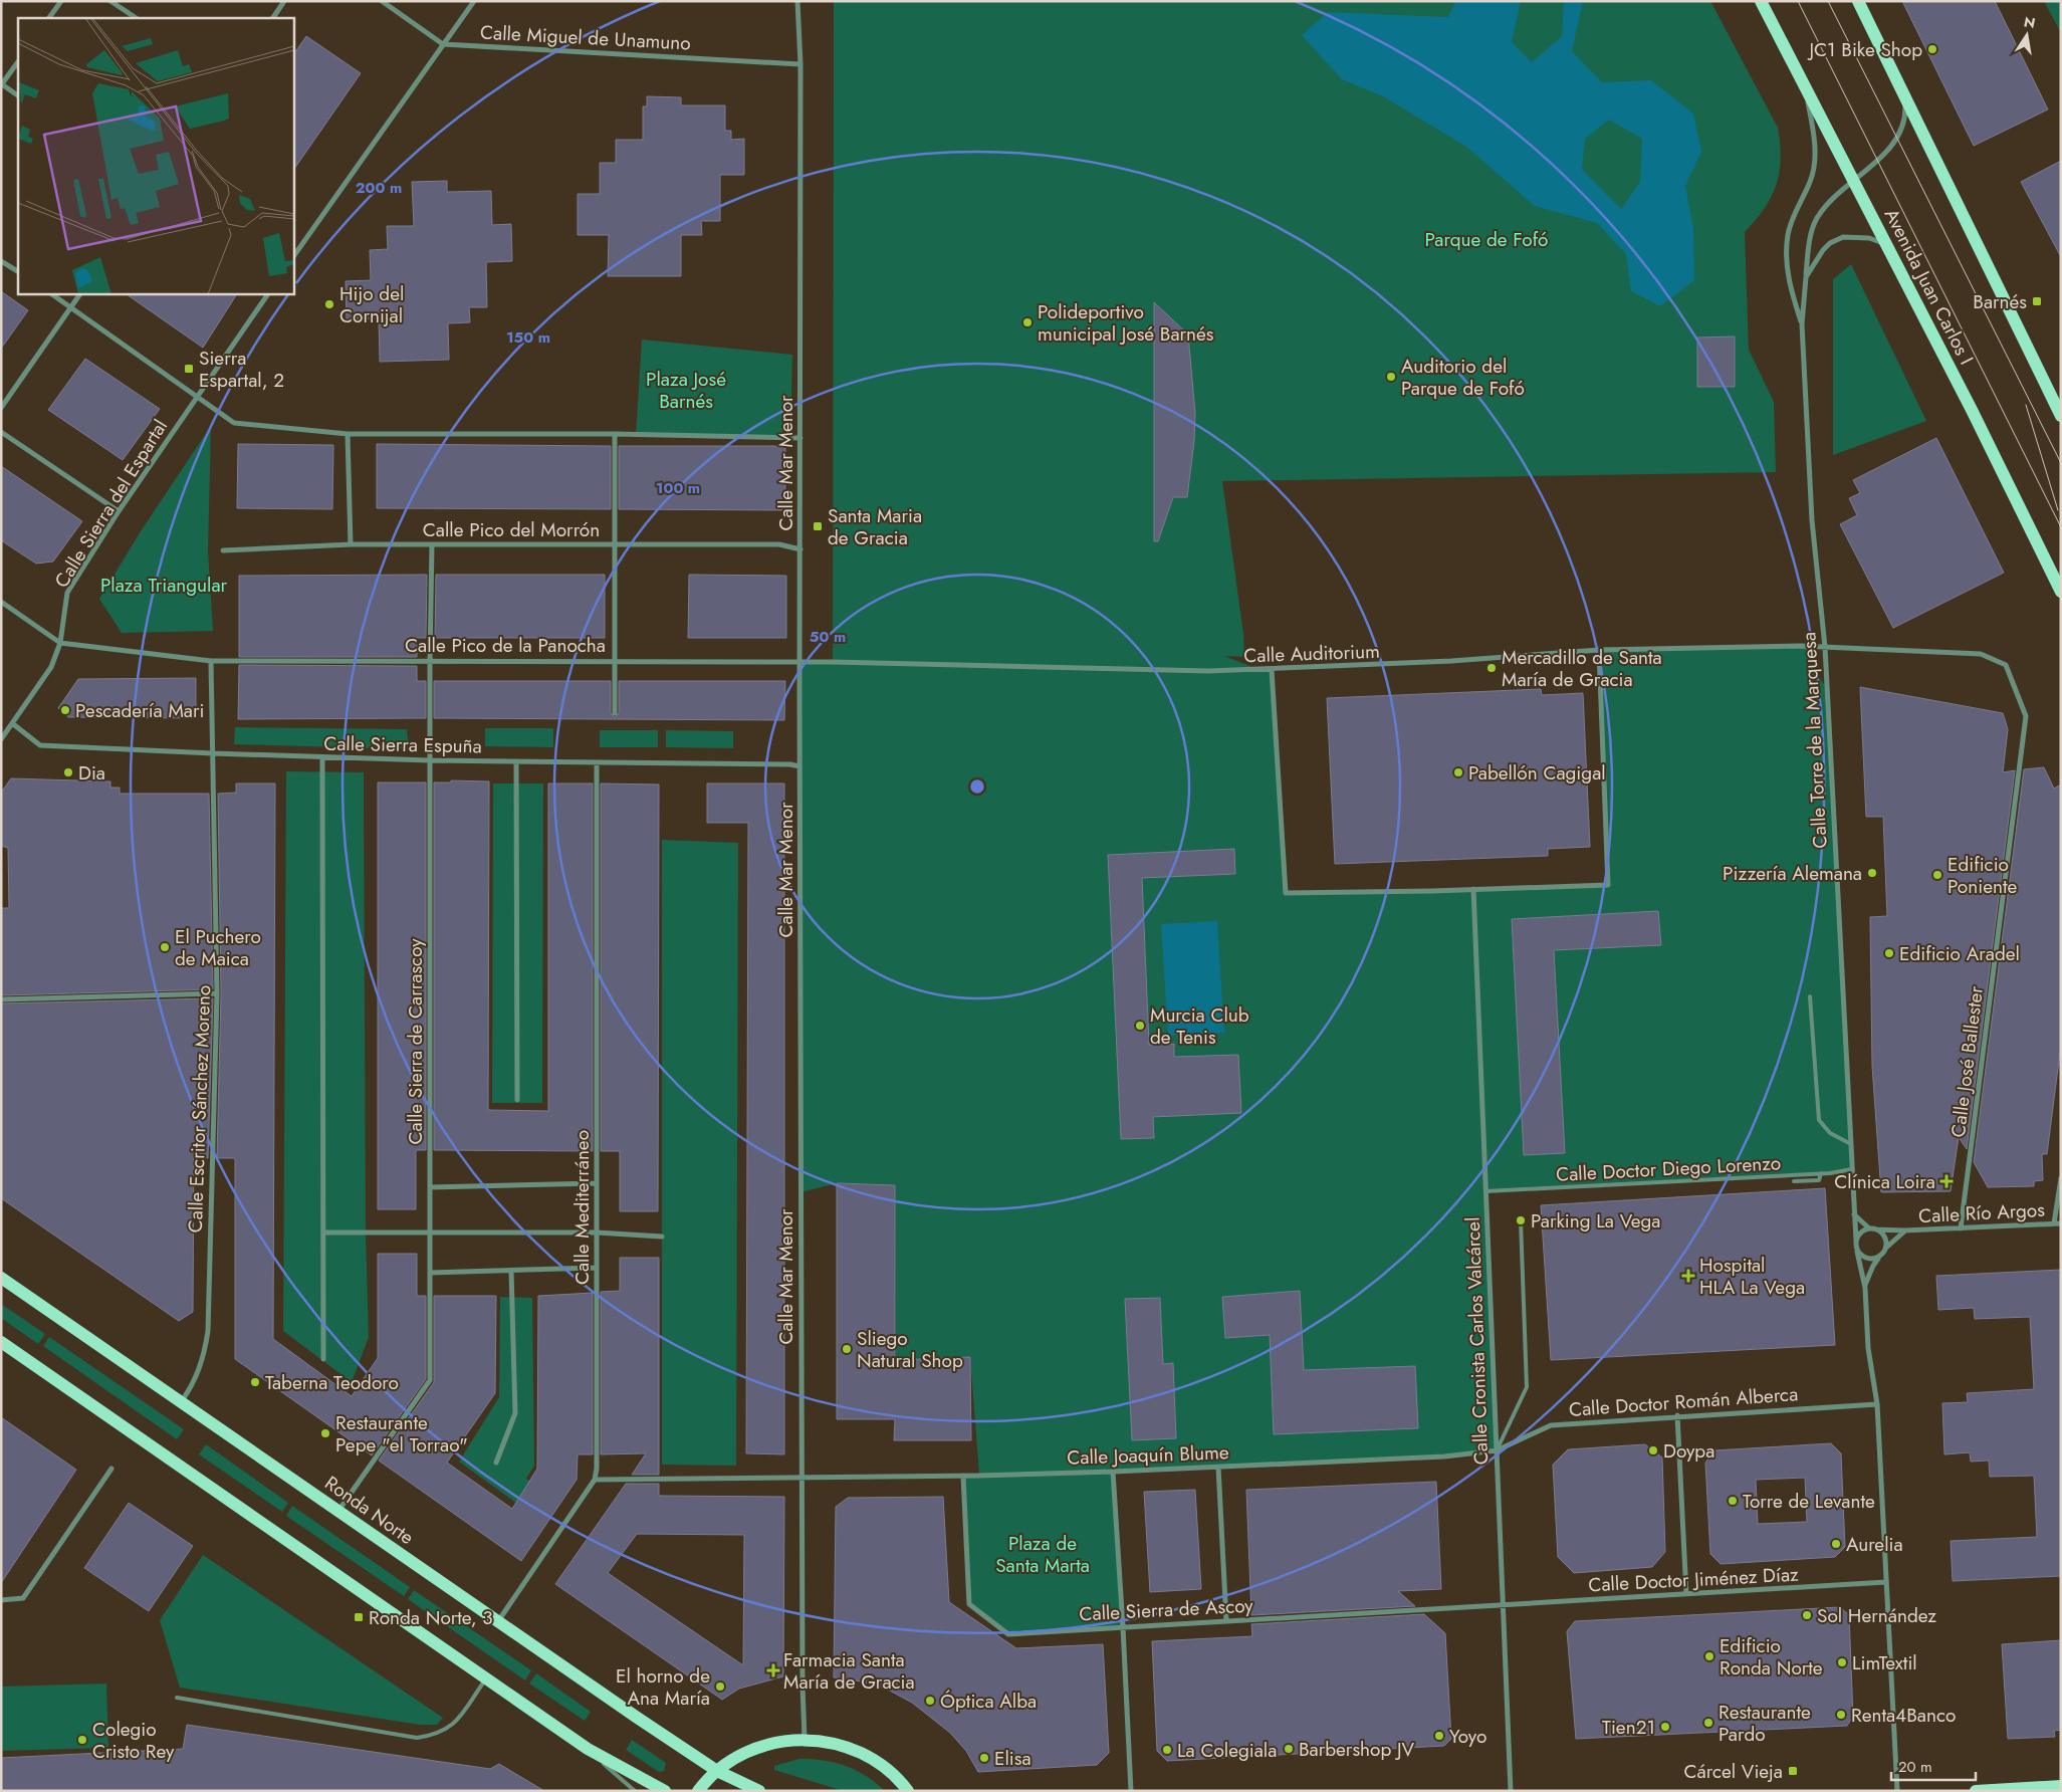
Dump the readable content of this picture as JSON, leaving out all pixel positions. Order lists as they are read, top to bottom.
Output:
{
  "streets": {
    "main road": ["Avenida Juan Carlos I", "Ronda Norte"],
    "street": [
      "Calle Miguel de Unamuno",
      "Calle Mar Menor",
      "Calle Sierra del Espartal",
      "Calle Pico del Morrón",
      "Calle Pico de la Panocha",
      "Calle Auditorium",
      "Calle Torre de la Marquesa",
      "Calle Sierra Espuña",
      "Calle Sierra de Carrascoy",
      "Calle José Ballester",
      "Calle Escritor Sánchez Moreno",
      "Calle Mediterráneo",
      "Calle Río Argos",
      "Calle Cronista Carlos Valcárcel",
      "Calle Doctor Román Alberca",
      "Calle Joaquín Blume",
      "Calle Doctor Jiménez Díaz",
      "Calle Sierra de Ascoy"
    ],
    "lane": ["Calle Doctor Diego Lorenzo"]
  },
  "crossings": [
    ["Calle Miguel de Unamuno", "Calle Mar Menor"],
    ["Avenida Juan Carlos I", "Calle Torre de la Marquesa"],
    ["Calle Mar Menor", "Calle Pico del Morrón"],
    ["Calle Mar Menor", "Calle Pico de la Panocha"],
    ["Calle Mar Menor", "Calle Auditorium"],
    ["Calle Mar Menor", "Calle Sierra Espuña"],
    ["Calle Mar Menor", "Calle Joaquín Blume"],
    ["Calle Sierra del Espartal", "Calle Sierra Espuña"],
    ["Calle Pico del Morrón", "Calle Sierra de Carrascoy"],
    ["Calle Pico de la Panocha", "Calle Auditorium"],
    ["Calle Pico de la Panocha", "Calle Sierra de Carrascoy"],
    ["Calle Pico de la Panocha", "Calle Escritor Sánchez Moreno"],
    ["Calle Auditorium", "Calle Torre de la Marquesa"],
    ["Calle Auditorium", "Calle José Ballester"],
    ["Calle Torre de la Marquesa", "Calle José Ballester"],
    ["Calle Torre de la Marquesa", "Calle Doctor Diego Lorenzo"],
    ["Calle Torre de la Marquesa", "Calle Río Argos"],
    ["Calle Sierra Espuña", "Calle Sierra de Carrascoy"],
    ["Calle Sierra Espuña", "Calle Escritor Sánchez Moreno"],
    ["Calle Sierra Espuña", "Calle Mediterráneo"],
    ["Calle Sierra de Carrascoy", "Ronda Norte"],
    ["Calle José Ballester", "Calle Río Argos"],
    ["Calle Escritor Sánchez Moreno", "Ronda Norte"],
    ["Calle Doctor Diego Lorenzo", "Calle Cronista Carlos Valcárcel"],
    ["Calle Mediterráneo", "Calle Joaquín Blume"],
    ["Calle Cronista Carlos Valcárcel", "Calle Doctor Román Alberca"],
    ["Calle Cronista Carlos Valcárcel", "Calle Joaquín Blume"],
    ["Calle Cronista Carlos Valcárcel", "Calle Doctor Jiménez Díaz"],
    ["Calle Cronista Carlos Valcárcel", "Calle Sierra de Ascoy"],
    ["Calle Doctor Román Alberca", "Calle Joaquín Blume"],
    ["Calle Joaquín Blume", "Calle Sierra de Ascoy"],
    ["Calle Doctor Jiménez Díaz", "Calle Sierra de Ascoy"]
  ],
  "parks": [
    "Parque de Fofó",
    "Plaza José Barnés",
    "Plaza Triangular",
    "Plaza de Santa Marta"
  ],
  "places": {
    "other": [
      "JC1 Bike Shop",
      "Hijo del Cornijal",
      "Polideportivo municipal José Barnés",
      "Auditorio del Parque de Fofó",
      "Mercadillo de Santa María de Gracia",
      "Pescadería Mari",
      "Dia",
      "Pabellón Cagigal",
      "Pizzería Alemana",
      "Edificio Poniente",
      "El Puchero de Maica",
      "Edificio Aradel",
      "Murcia Club de Tenis",
      "Parking La Vega",
      "Sliego Natural Shop",
      "Taberna Teodoro",
      "Restaurante Pepe \"el Torrao\"",
      "Doypa",
      "Torre de Levante",
      "Aurelia",
      "Sol Hernández",
      "Edificio Ronda Norte",
      "LimTextil",
      "El horno de Ana María",
      "Óptica Alba",
      "Renta4Banco",
      "Restaurante Pardo",
      "Tien21",
      "Yoyo",
      "Colegio Cristo Rey",
      "Barbershop JV",
      "La Colegiala",
      "Elisa"
    ],
    "transit": [
      "Barnés",
      "Sierra Espartal, 2",
      "Santa Maria de Gracia",
      "Ronda Norte, 3",
      "Cárcel Vieja"
    ],
    "health": ["Clínica Loira", "Hospital HLA La Vega", "Farmacia Santa María de Gracia"]
  },
  "scale_bar": "20 m",
  "north": "top",
  "rings": [
    "200 m",
    "150 m",
    "100 m",
    "50 m"
  ]
}
